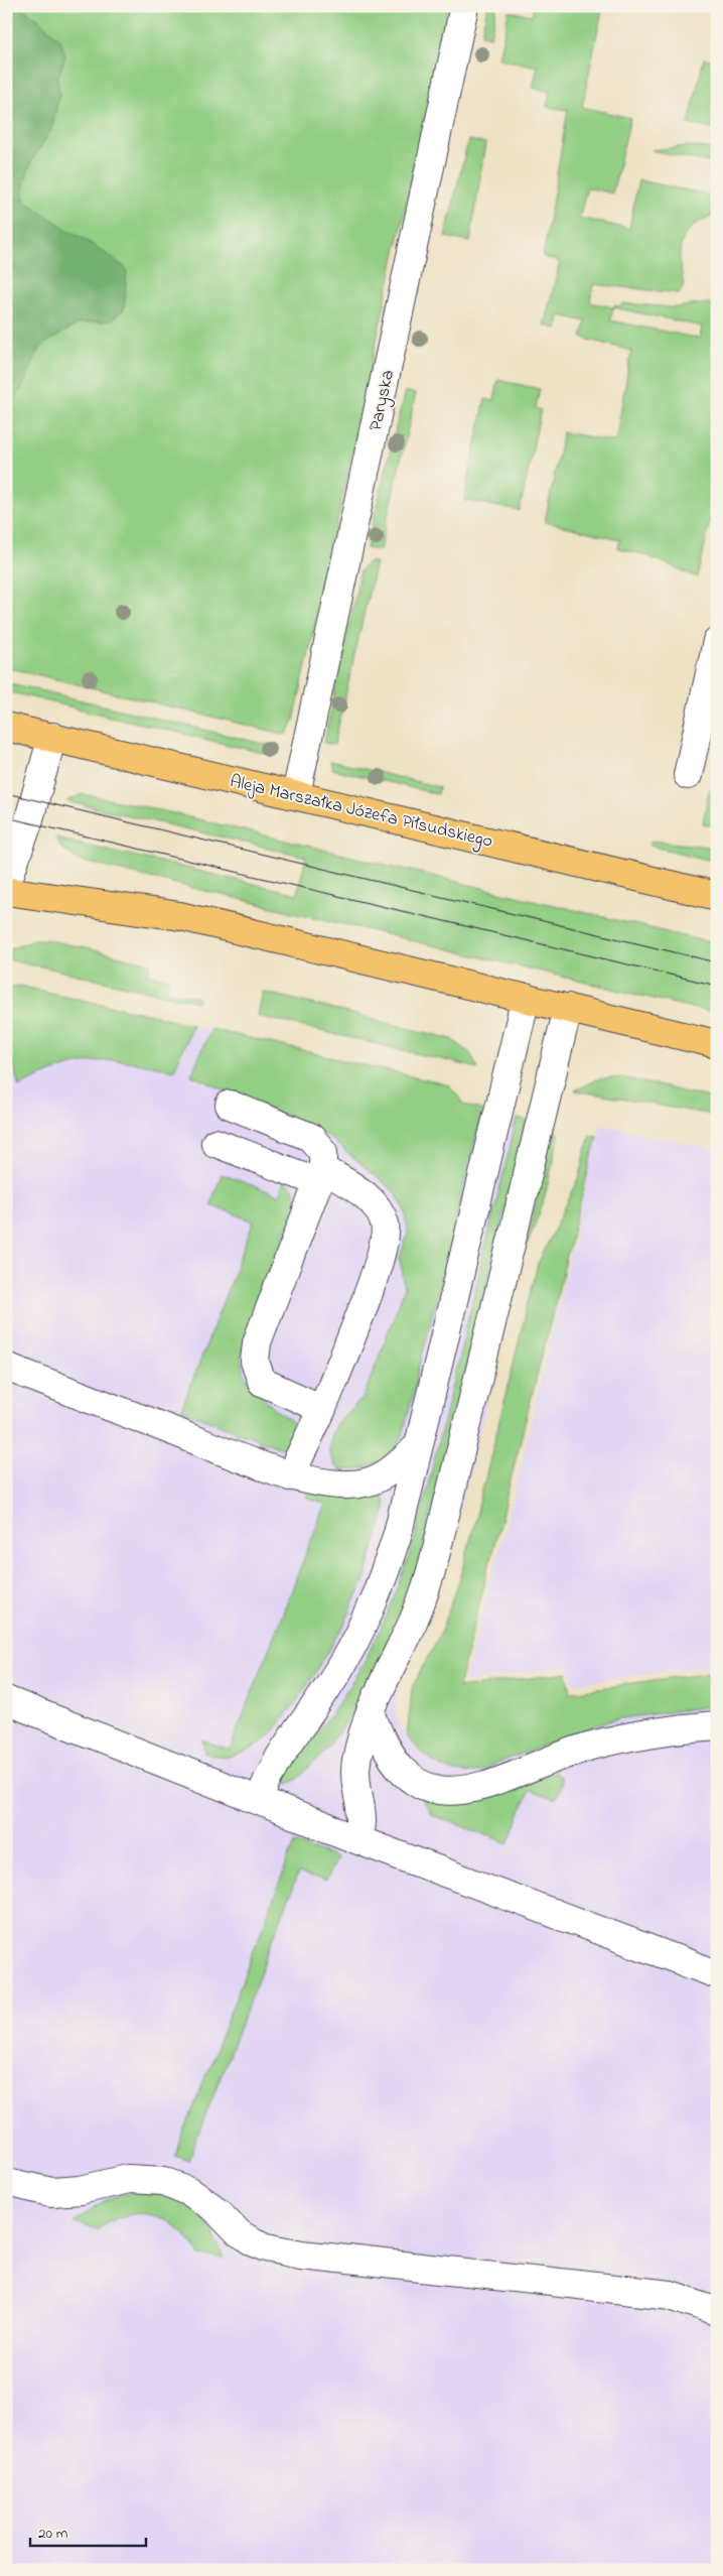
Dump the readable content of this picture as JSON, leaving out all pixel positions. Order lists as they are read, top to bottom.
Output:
{
  "streets": {
    "main road": ["Aleja Marszałka Józefa Piłsudskiego"],
    "street": ["Paryska"]
  },
  "crossings": [
    ["Paryska", "Aleja Marszałka Józefa Piłsudskiego"]
  ],
  "scale_bar": "20 m"
}
